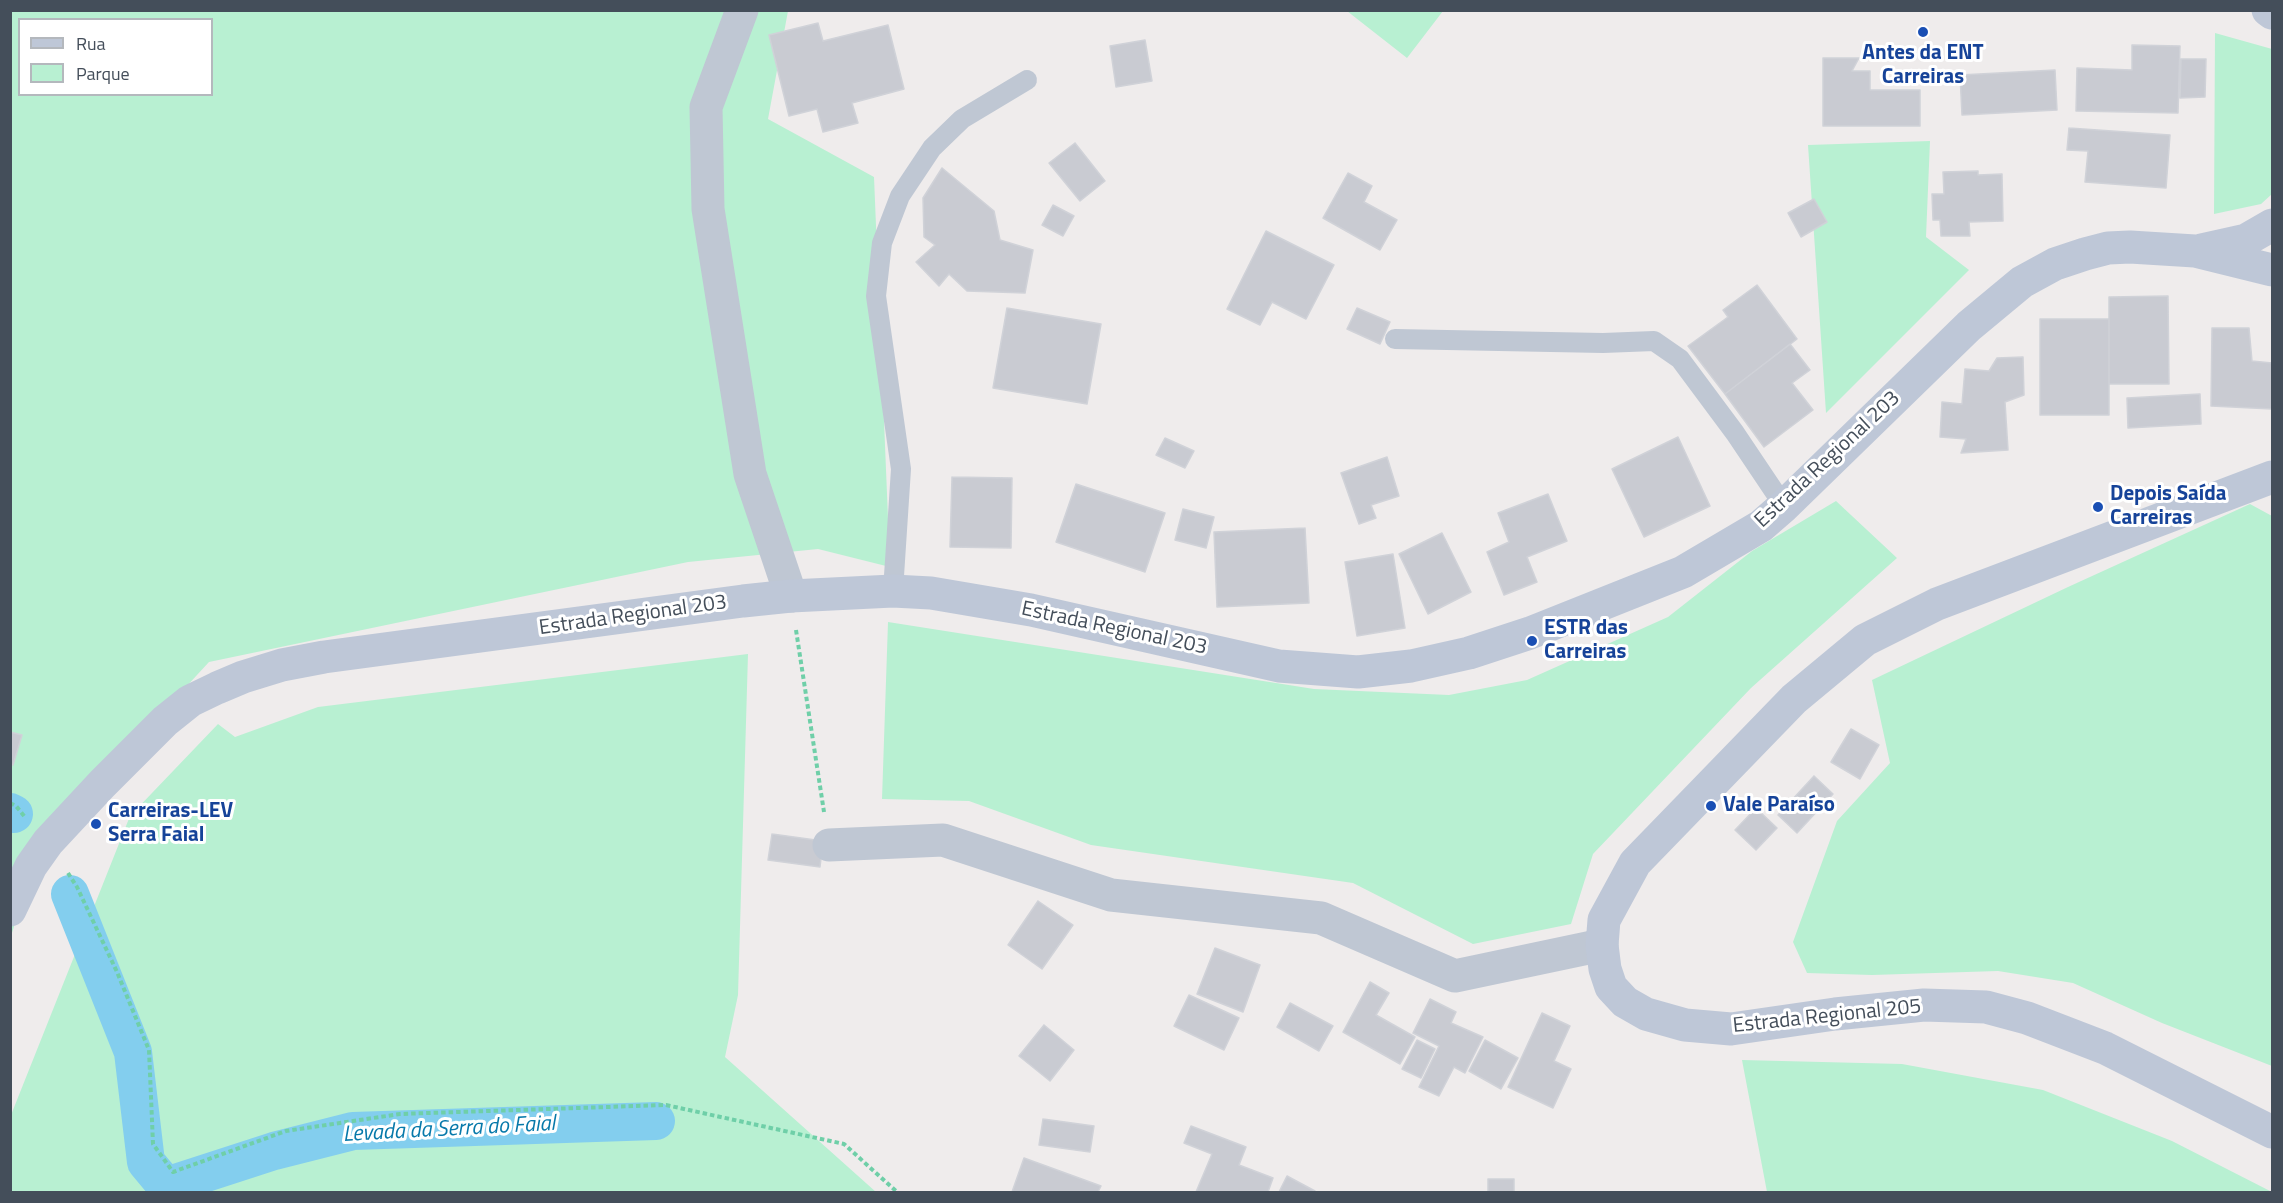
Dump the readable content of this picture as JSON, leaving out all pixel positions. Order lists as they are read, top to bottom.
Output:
{
  "streets": {
    "main road": ["Estrada Regional 203", "Estrada Regional 205"]
  },
  "water": ["Levada da Serra do Faial"],
  "places": [
    "Antes da ENT Carreiras",
    "Depois Saída Carreiras",
    "ESTR das Carreiras",
    "Vale Paraíso",
    "Carreiras-LEV Serra Faial"
  ],
  "legend": ["Rua", "Parque"]
}
